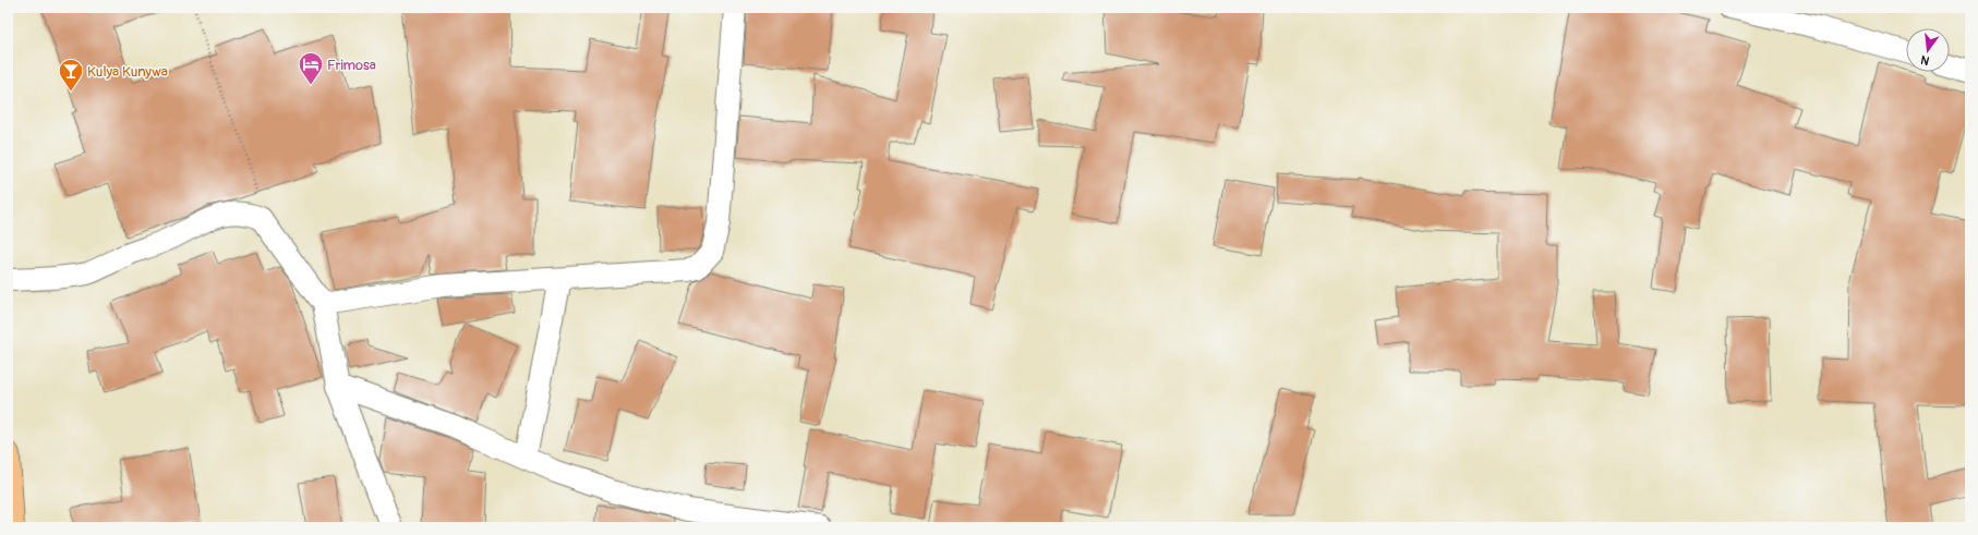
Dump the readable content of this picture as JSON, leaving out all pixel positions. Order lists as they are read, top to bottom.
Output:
{
  "places": {
    "hotel": ["Frimosa"],
    "bar": ["Kulya Kunywa"]
  },
  "north": "bottom"
}
